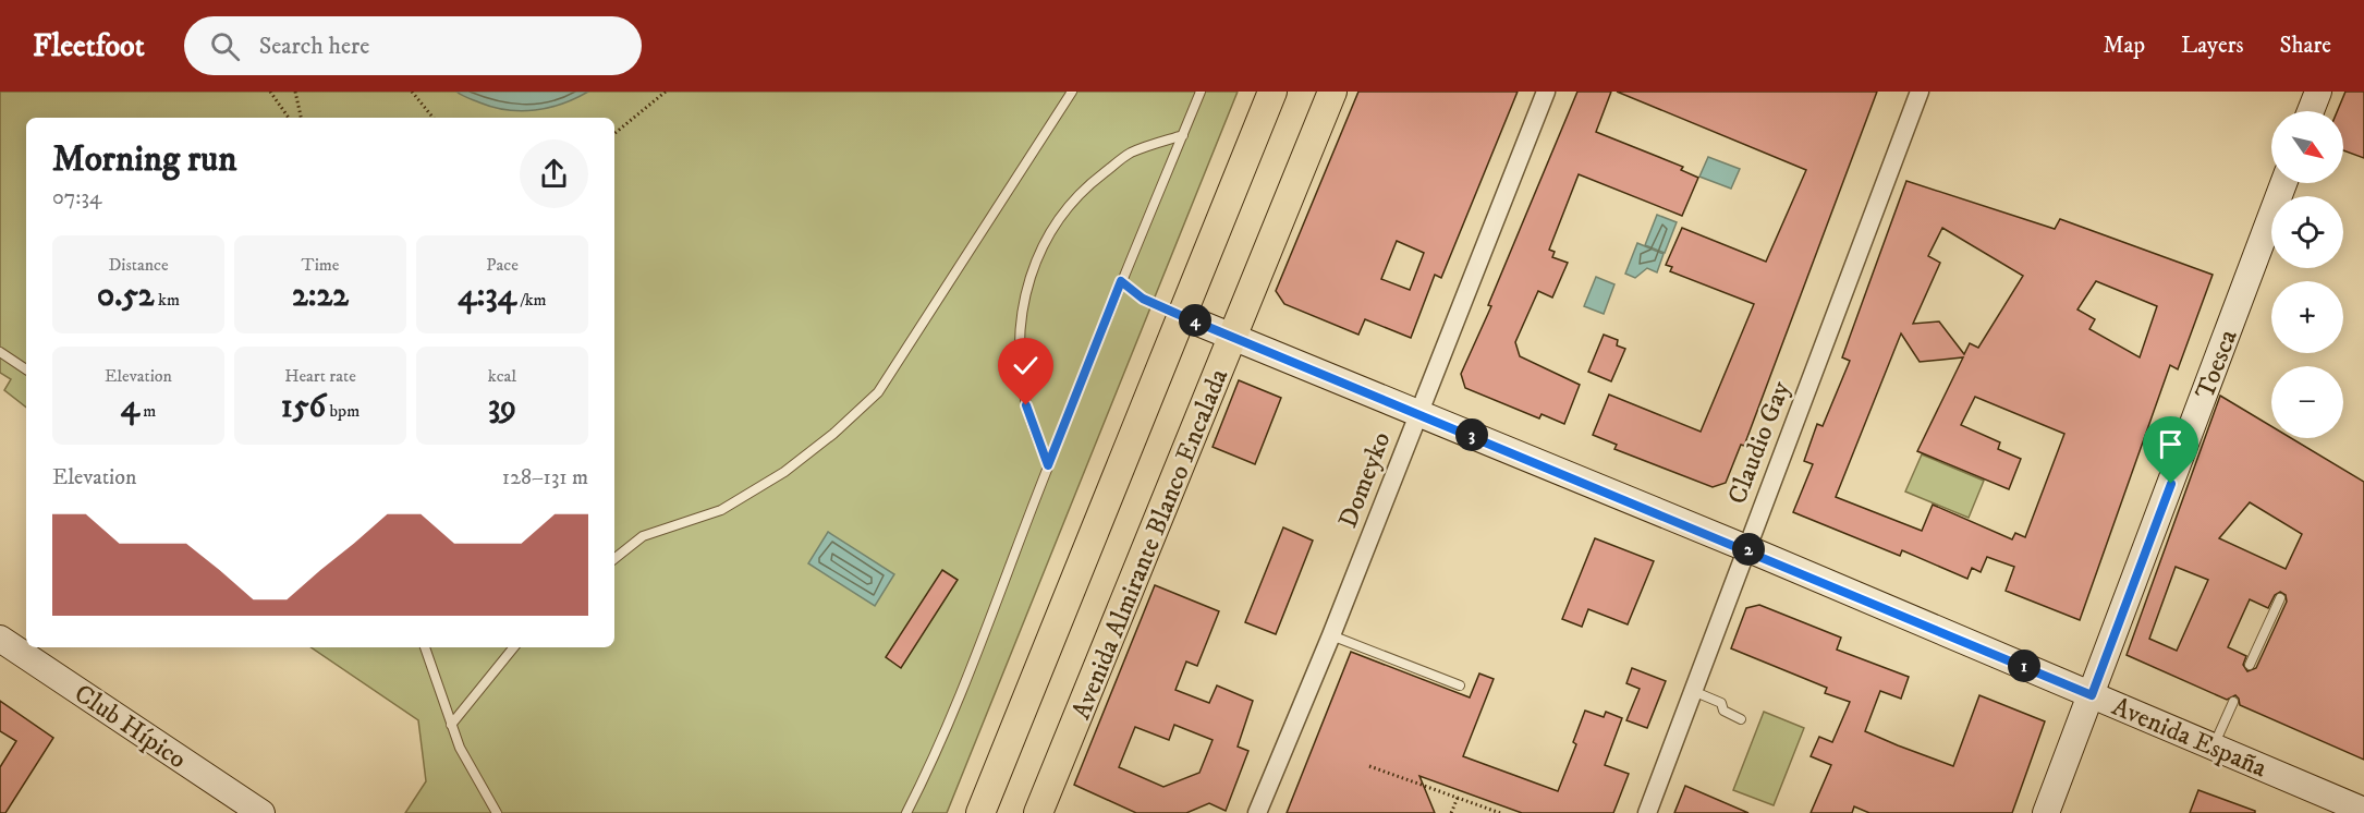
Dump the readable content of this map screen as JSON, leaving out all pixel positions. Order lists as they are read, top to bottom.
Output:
{
  "streets": {
    "main road": ["Avenida Almirante Blanco Encalada"],
    "street": [
      "Toesca",
      "Claudio Gay",
      "Domeyko",
      "Club Hípico",
      "Avenida España"
    ]
  },
  "crossings": [
    ["Toesca", "Avenida España"],
    ["Claudio Gay", "Avenida España"],
    ["Domeyko", "Avenida España"],
    ["Avenida Almirante Blanco Encalada", "Avenida España"]
  ],
  "north": "bottom right",
  "page": {
    "header": "Fleetfoot",
    "search": "Search here",
    "nav": ["Map", "Layers", "Share"],
    "map_buttons": ["+", "−"],
    "heading": ["Morning run", "07:34"],
    "stats": [
      ["Distance", "0.52 km"],
      ["Time", "2:22"],
      ["Pace", "4:34 /km"],
      ["Elevation", "4 m"],
      ["Heart rate", "156 bpm"],
      ["kcal", "39"]
    ],
    "pins": [
      "4",
      "3",
      "2",
      "1"
    ],
    "chart": ["Elevation", "128–131 m"]
  }
}
